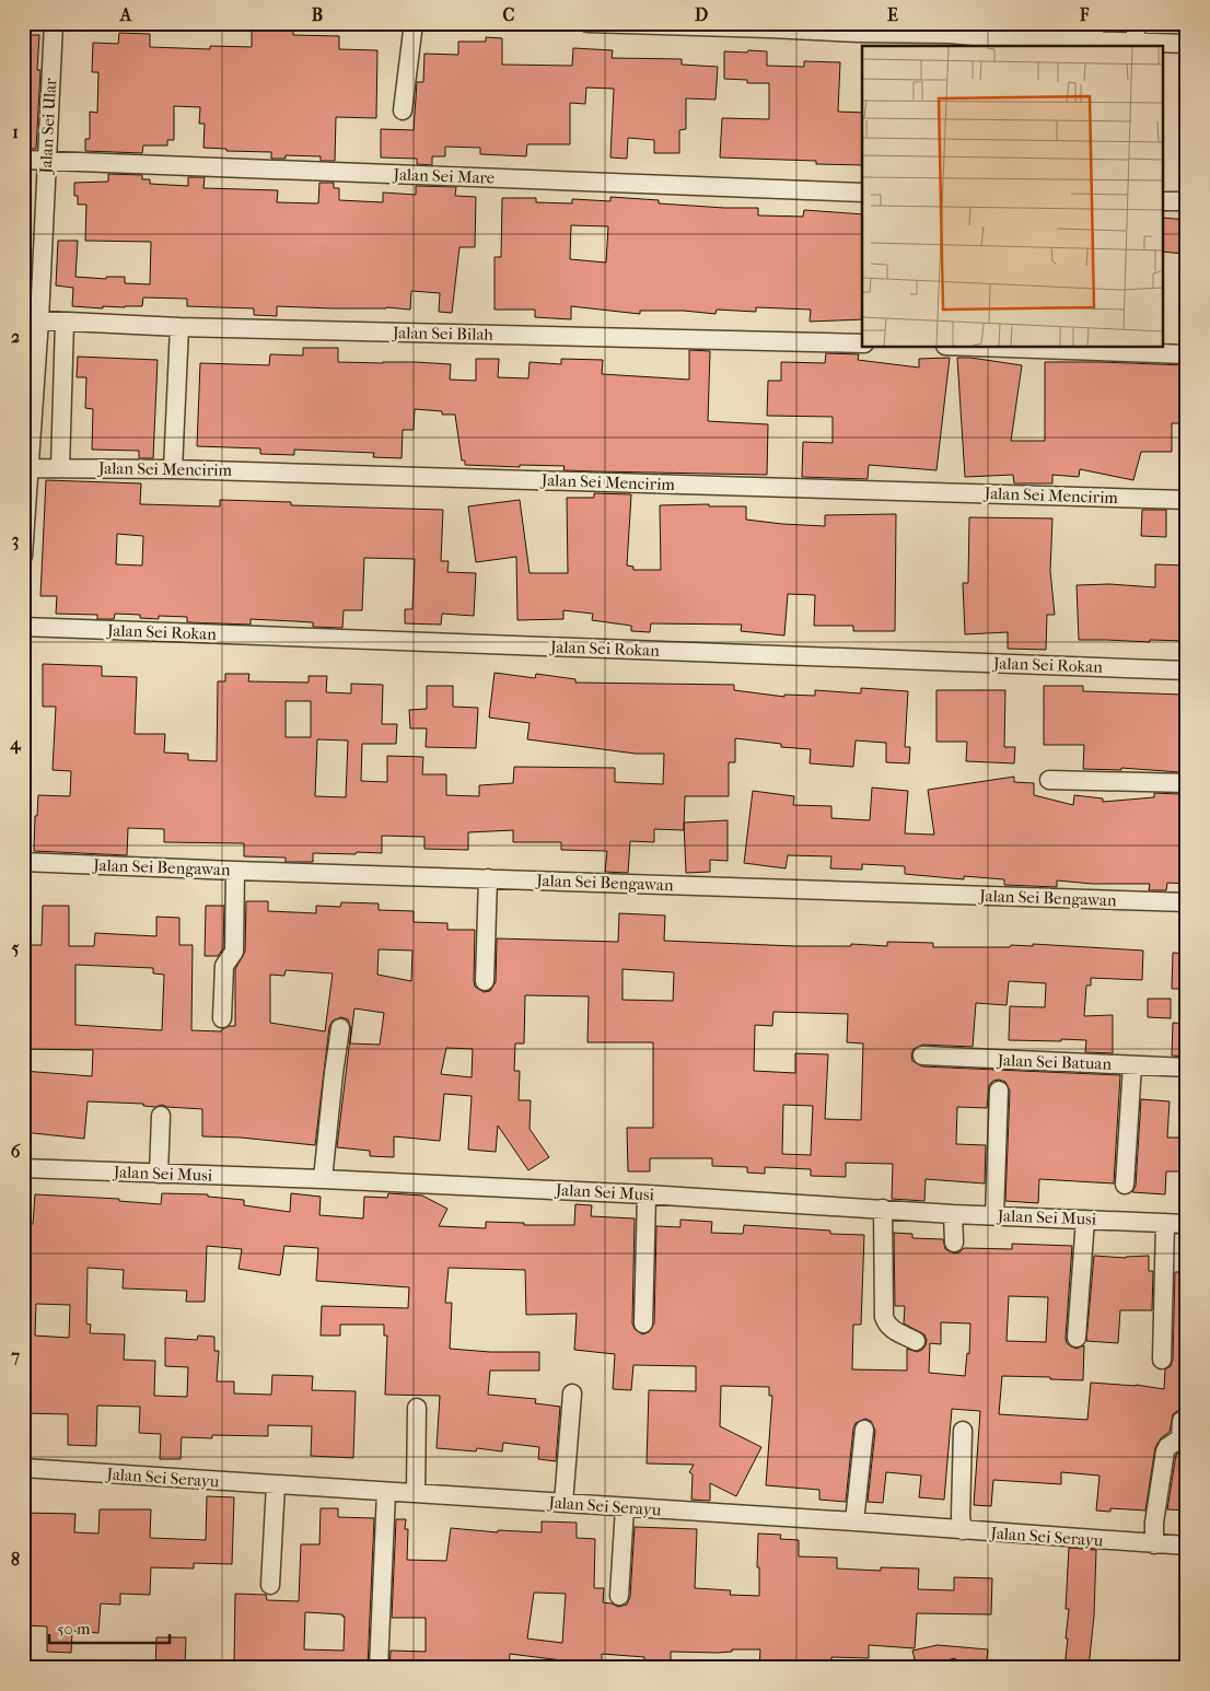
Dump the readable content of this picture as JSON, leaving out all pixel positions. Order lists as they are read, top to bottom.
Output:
{
  "streets": {
    "street": [
      "Jalan Sei Ular",
      "Jalan Sei Mare",
      "Jalan Sei Bilah",
      "Jalan Sei Mencirim",
      "Jalan Sei Rokan",
      "Jalan Sei Bengawan",
      "Jalan Sei Batuan",
      "Jalan Sei Musi",
      "Jalan Sei Serayu"
    ]
  },
  "crossings": [
    ["Jalan Sei Ular", "Jalan Sei Mare"],
    ["Jalan Sei Ular", "Jalan Sei Bilah"],
    ["Jalan Sei Ular", "Jalan Sei Mencirim"]
  ],
  "scale_bar": "50 m",
  "grid": {
    "columns": [
      "A",
      "B",
      "C",
      "D",
      "E",
      "F"
    ],
    "rows": [
      "1",
      "2",
      "3",
      "4",
      "5",
      "6",
      "7",
      "8"
    ]
  }
}
